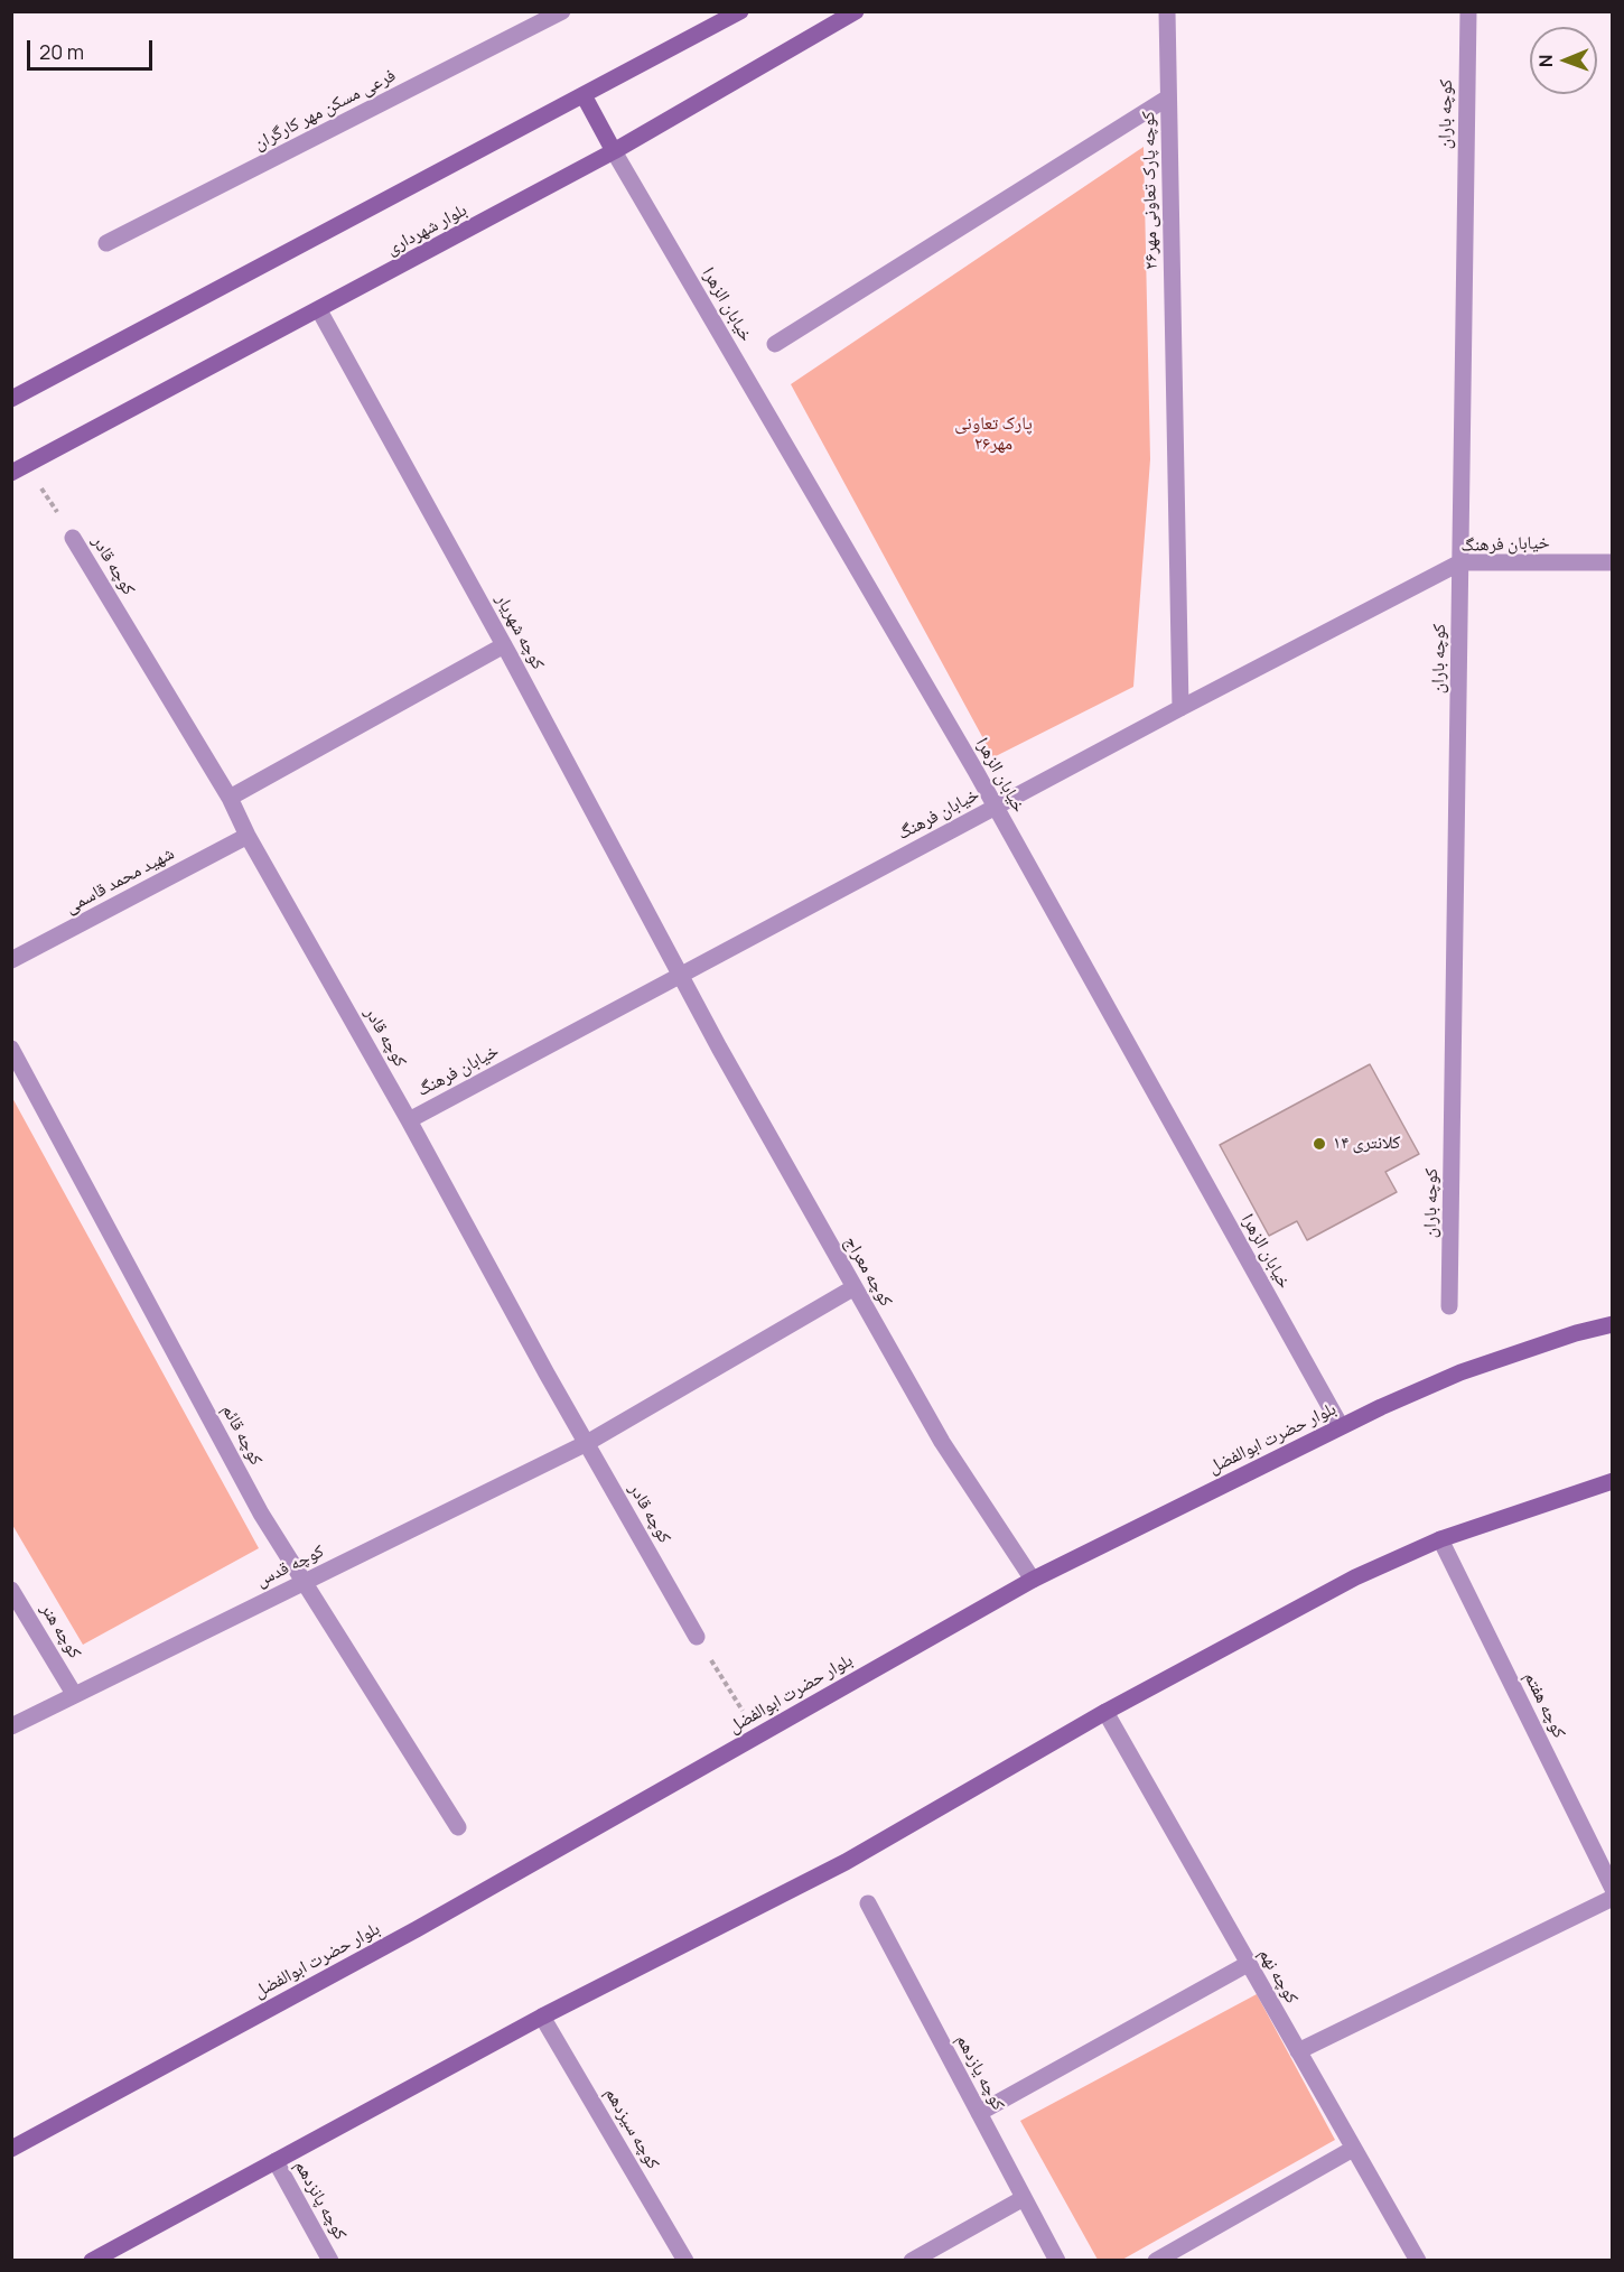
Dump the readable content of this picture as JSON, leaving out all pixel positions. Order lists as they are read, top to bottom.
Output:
{
  "streets": {
    "main road": ["بلوار شهرداری", "بلوار حضرت ابوالفضل"],
    "street": [
      "فرعی مسکن مهر کارگران",
      "کوچه باران",
      "کوچه پارک تعاونی مهر۲۶",
      "خیابان الزهرا",
      "خیابان فرهنگ",
      "کوچه قادر",
      "کوچه شهریار",
      "شهید محمد قاسمی",
      "کوچه معراج",
      "کوچه قائم",
      "کوچه قدس",
      "کوچه هنر",
      "کوچه هفتم",
      "کوچه نهم",
      "کوچه یازدهم",
      "کوچه سیزدهم",
      "کوچه پانزدهم"
    ]
  },
  "crossings": [
    ["کوچه باران", "خیابان فرهنگ"],
    ["کوچه پارک تعاونی مهر۲۶", "خیابان فرهنگ"],
    ["بلوار شهرداری", "خیابان الزهرا"],
    ["بلوار شهرداری", "کوچه قادر"],
    ["بلوار شهرداری", "کوچه شهریار"],
    ["خیابان الزهرا", "خیابان فرهنگ"],
    ["خیابان الزهرا", "بلوار حضرت ابوالفضل"],
    ["خیابان فرهنگ", "کوچه قادر"],
    ["خیابان فرهنگ", "کوچه شهریار"],
    ["خیابان فرهنگ", "کوچه معراج"],
    ["کوچه قادر", "شهید محمد قاسمی"],
    ["کوچه قادر", "کوچه قدس"],
    ["کوچه شهریار", "کوچه معراج"],
    ["کوچه معراج", "بلوار حضرت ابوالفضل"],
    ["کوچه معراج", "کوچه قدس"],
    ["کوچه قائم", "کوچه قدس"],
    ["کوچه قدس", "کوچه هنر"]
  ],
  "parks": ["پارک تعاونی مهر۲۶"],
  "places": ["کلانتری ۱۴"],
  "scale_bar": "20 m",
  "north": "left"
}
